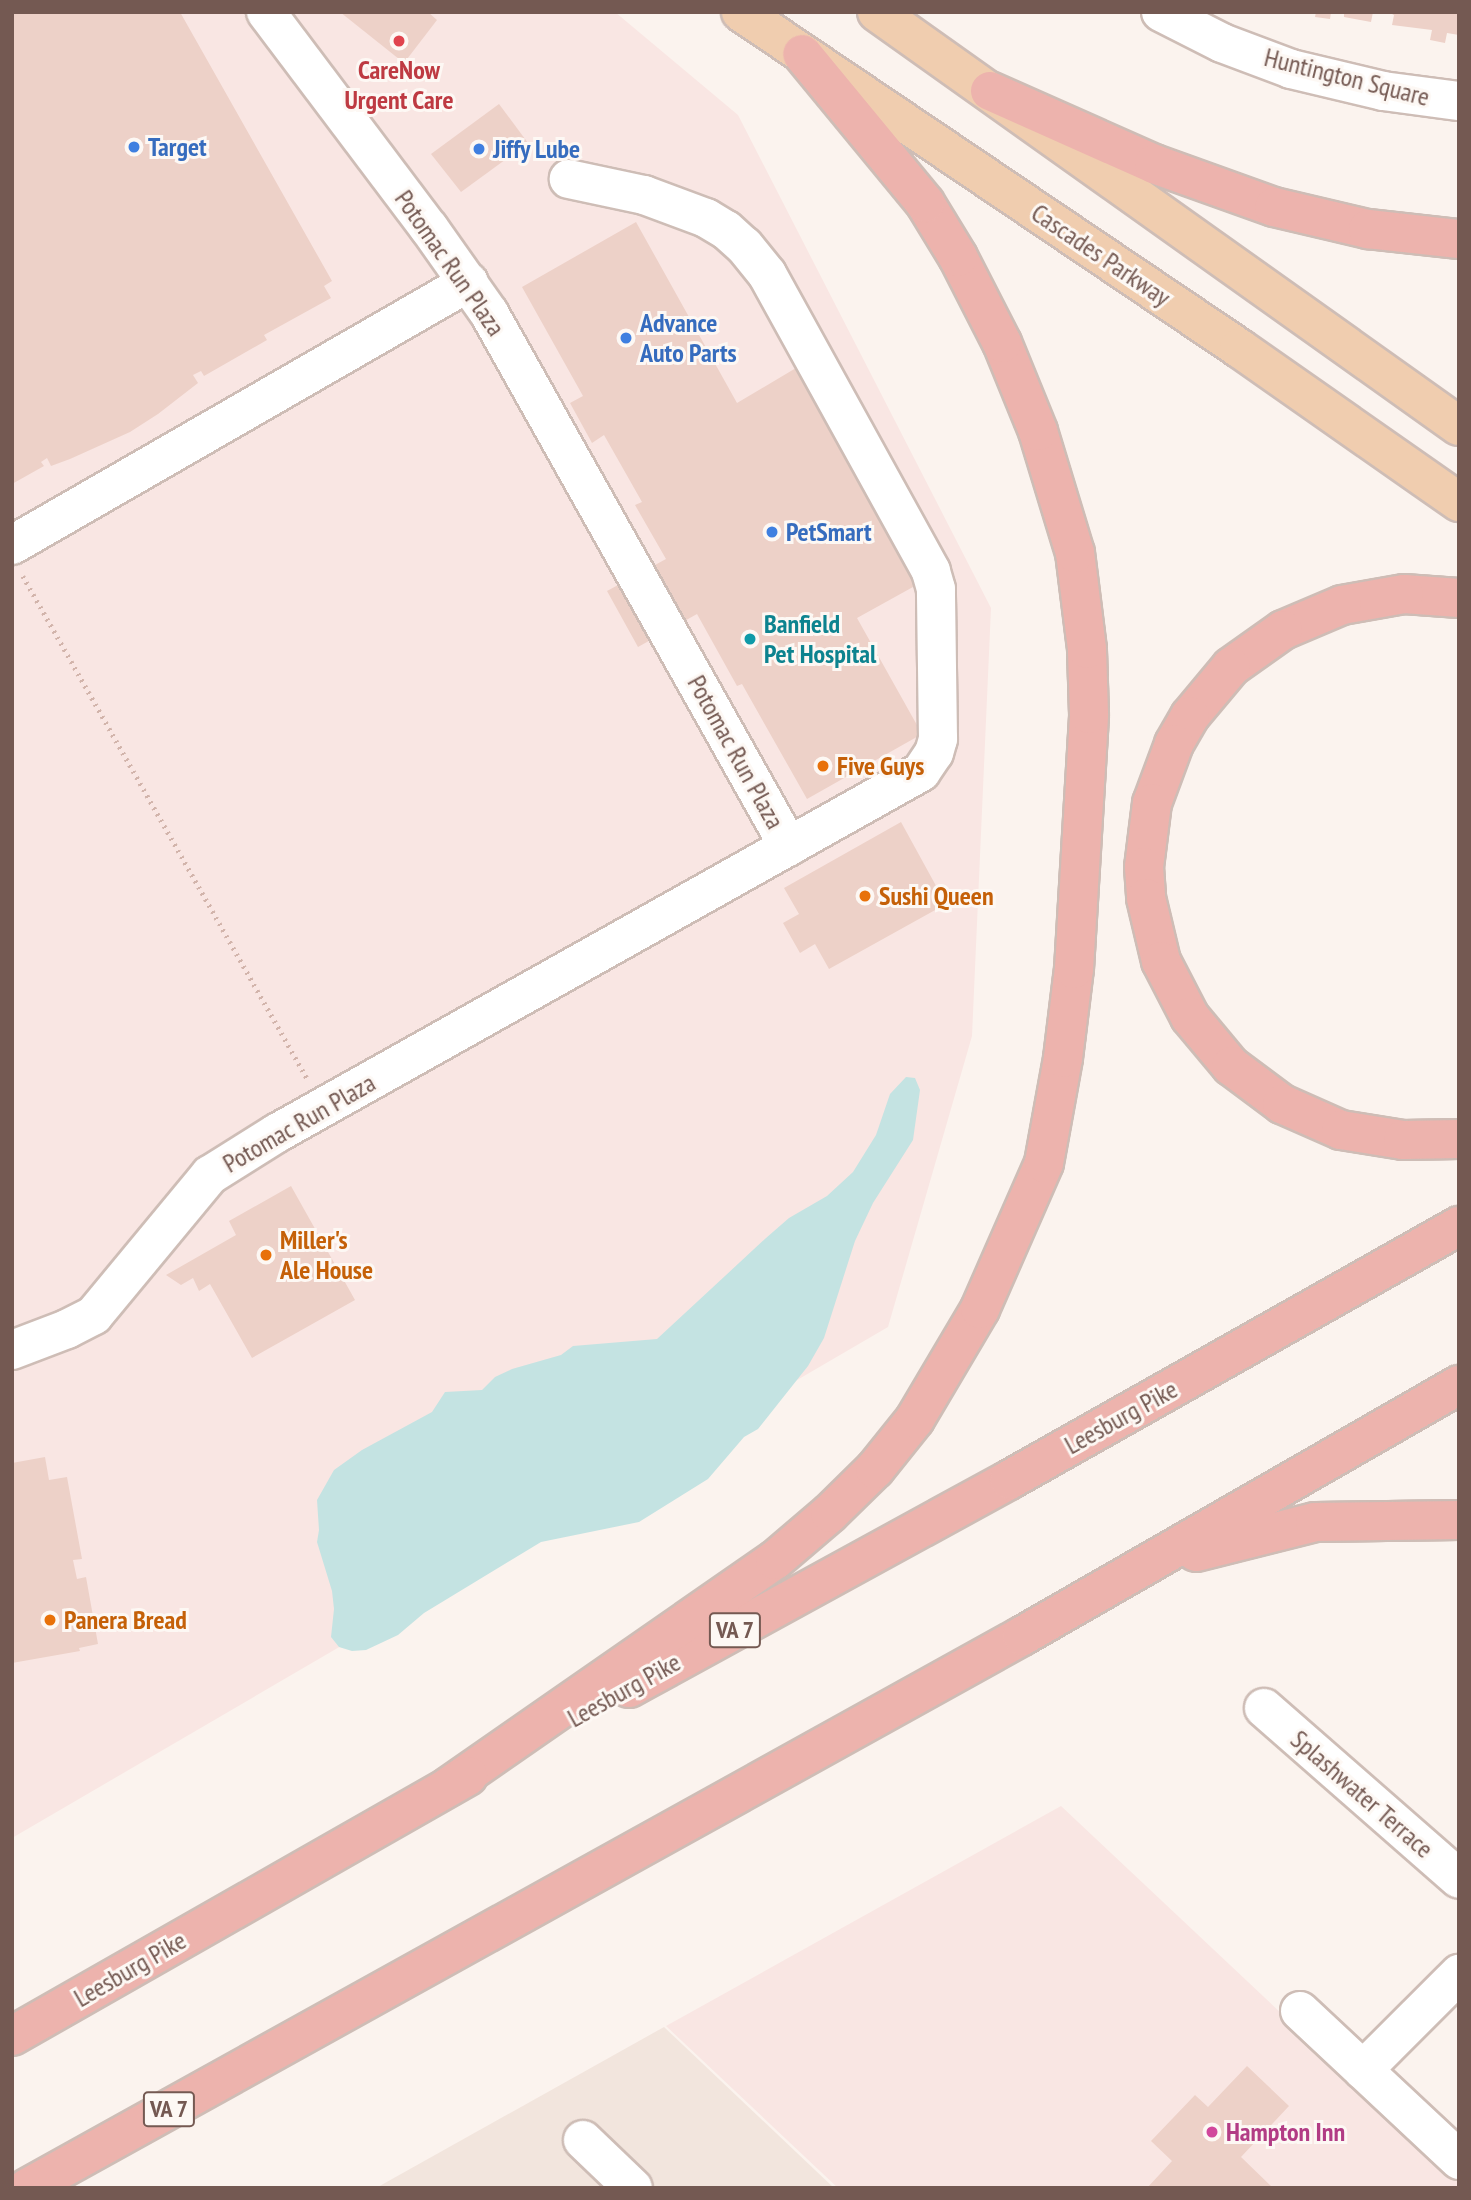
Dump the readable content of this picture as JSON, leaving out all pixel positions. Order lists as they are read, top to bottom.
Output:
{
  "streets": {
    "highway": ["Leesburg Pike", "VA 7"],
    "main road": ["Cascades Parkway"],
    "street": ["Huntington Square", "Potomac Run Plaza", "Splashwater Terrace"]
  },
  "places": [
    "CareNow Urgent Care",
    "Target",
    "Jiffy Lube",
    "Advance Auto Parts",
    "PetSmart",
    "Banfield Pet Hospital",
    "Five Guys",
    "Sushi Queen",
    "Miller's Ale House",
    "Panera Bread",
    "Hampton Inn"
  ]
}
